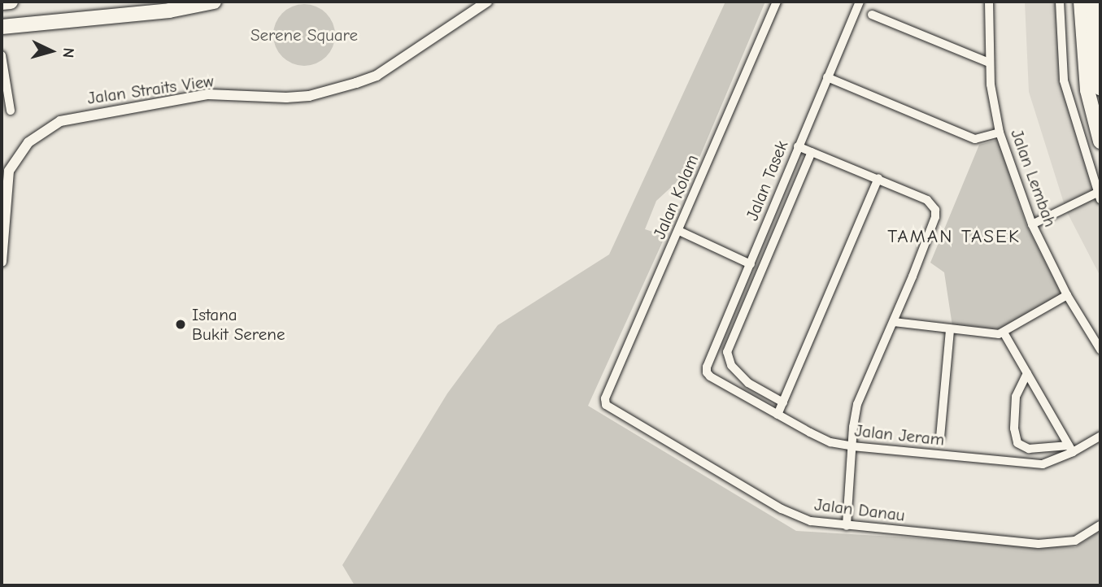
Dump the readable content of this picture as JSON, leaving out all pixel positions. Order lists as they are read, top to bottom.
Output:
{
  "streets": {
    "street": [
      "Jalan Straits View",
      "Jalan Lembah",
      "Jalan Tasek",
      "Jalan Kolam",
      "Jalan Jeram",
      "Jalan Danau"
    ]
  },
  "crossings": [
    ["Jalan Tasek", "Jalan Jeram"],
    ["Jalan Kolam", "Jalan Danau"]
  ],
  "districts": ["TAMAN TASEK"],
  "parks": ["Serene Square"],
  "places": ["Istana Bukit Serene"],
  "north": "right"
}
